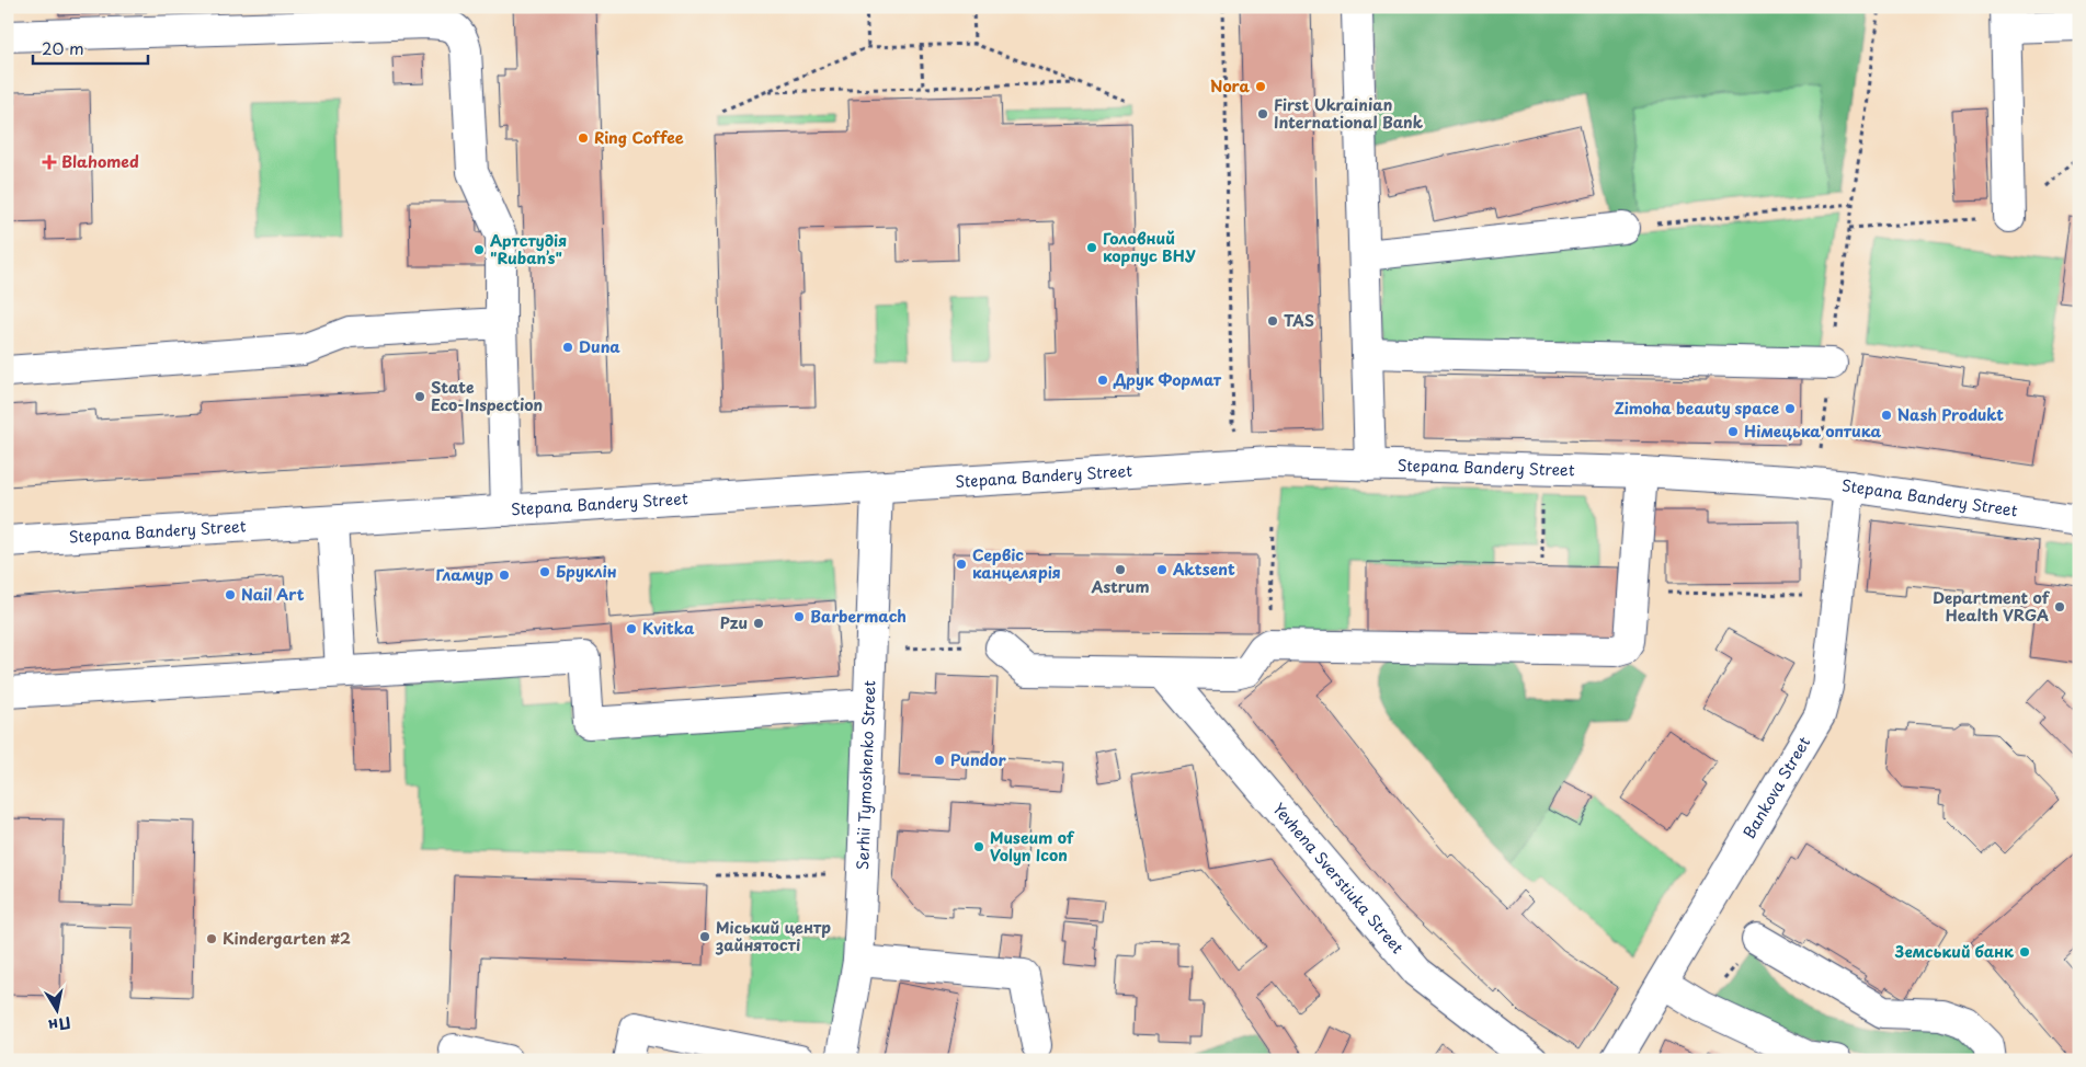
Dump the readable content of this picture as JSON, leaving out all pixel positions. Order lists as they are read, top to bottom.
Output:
{
  "streets": {
    "street": [
      "Stepana Bandery Street",
      "Serhii Tymoshenko Street",
      "Bankova Street",
      "Yevhena Sverstiuka Street"
    ]
  },
  "crossings": [
    ["Stepana Bandery Street", "Serhii Tymoshenko Street"],
    ["Stepana Bandery Street", "Bankova Street"]
  ],
  "places": {
    "other": [
      "Nora",
      "First Ukrainian International Bank",
      "Ring Coffee",
      "Головний корпус ВНУ",
      "Артстудія \"Ruban’s\"",
      "TAS",
      "Duna",
      "Друк Формат",
      "State Eco-Inspection",
      "Zimoha beauty space",
      "Nash Produkt",
      "Німецька оптика",
      "Сервіс канцелярія",
      "Astrum",
      "Aktsent",
      "Бруклін",
      "Гламур",
      "Nail Art",
      "Department of Health VRGA",
      "Barbermach",
      "Pzu",
      "Kvitka",
      "Pundor",
      "Museum of Volyn Icon",
      "Міський центр зайнятості",
      "Kindergarten #2",
      "Земський банк"
    ],
    "health": ["Blahomed"]
  },
  "scale_bar": "20 m",
  "north": "bottom"
}
